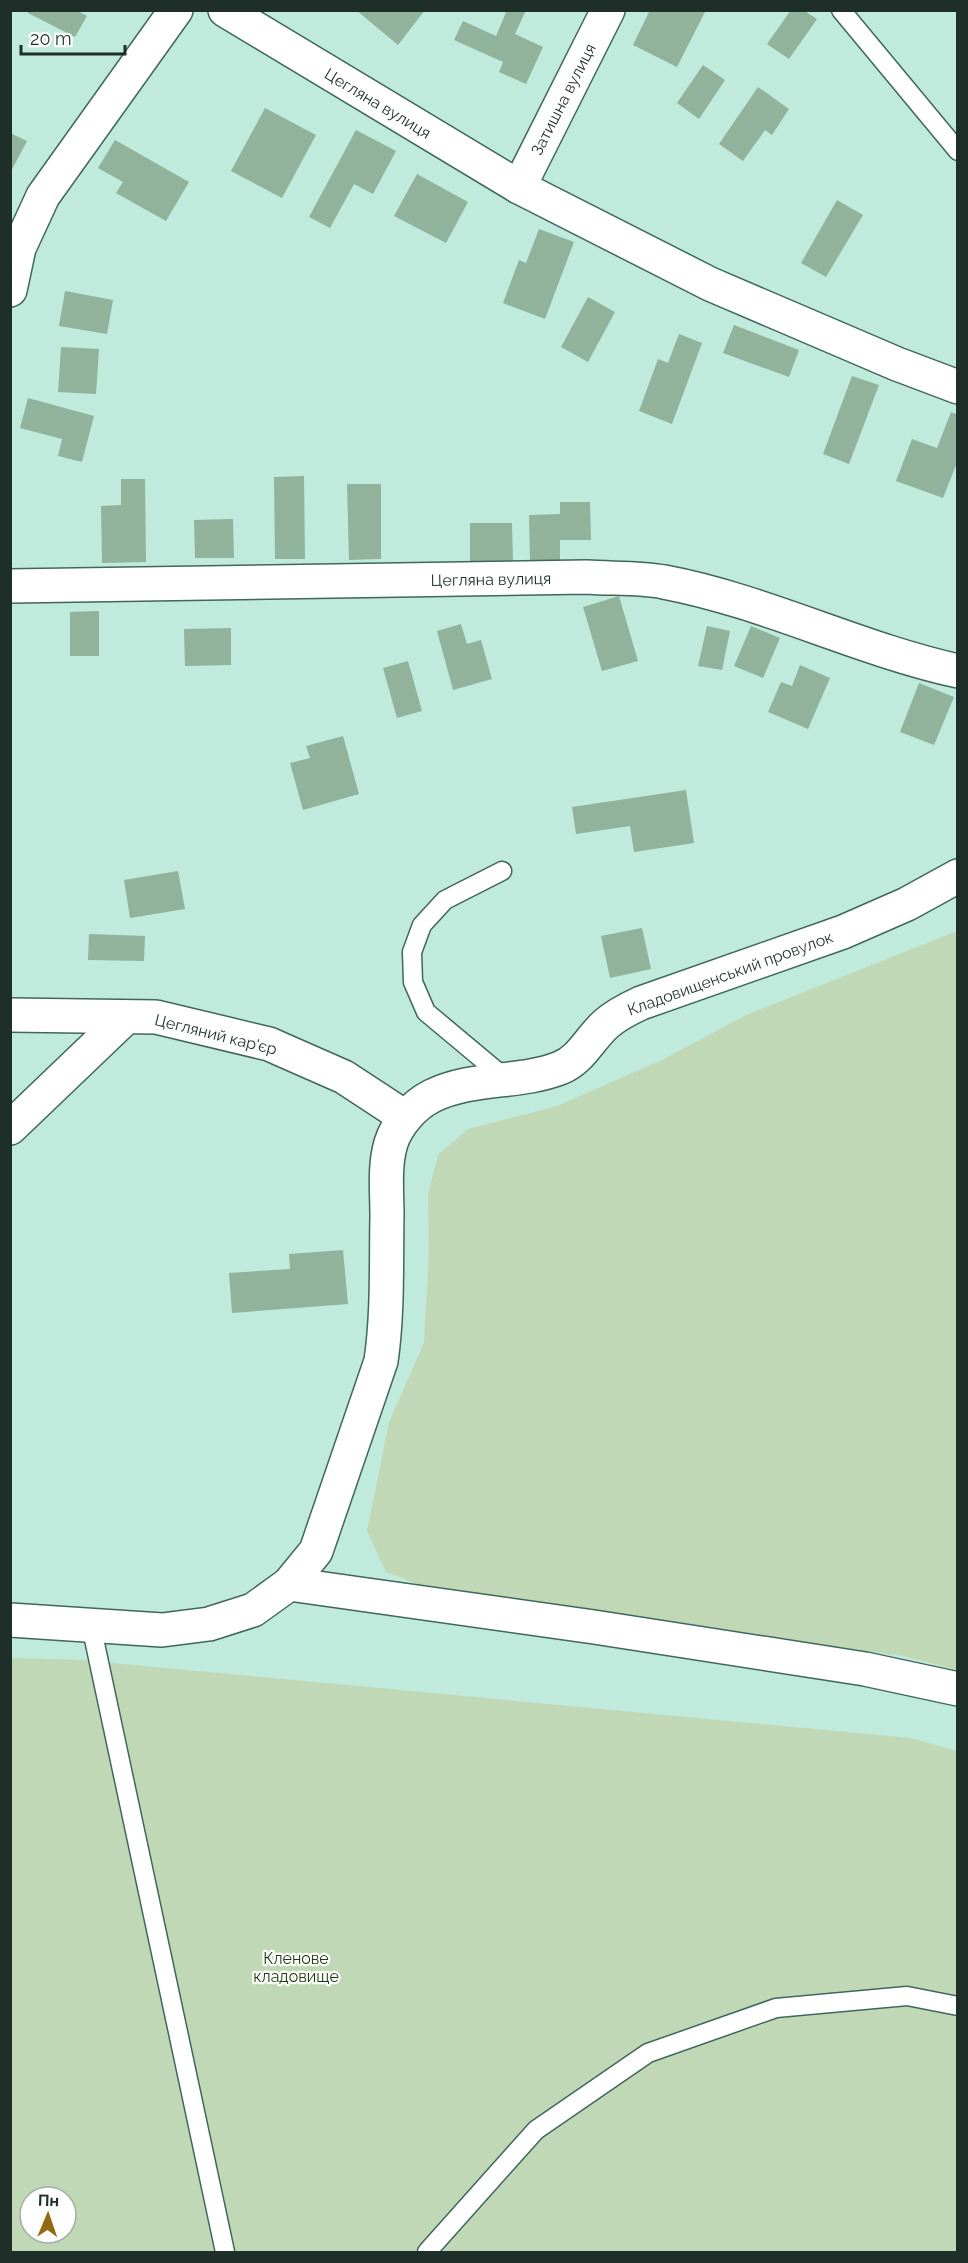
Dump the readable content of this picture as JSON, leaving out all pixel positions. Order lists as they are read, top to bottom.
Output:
{
  "streets": {
    "street": [
      "Затишна вулиця",
      "Цегляна вулиця",
      "Кладовищенський провулок",
      "Цегляний кар'єр"
    ]
  },
  "crossings": [
    ["Затишна вулиця", "Цегляна вулиця"],
    ["Кладовищенський провулок", "Цегляний кар'єр"]
  ],
  "parks": ["Кленове кладовище"],
  "scale_bar": "20 m",
  "north": "top"
}
